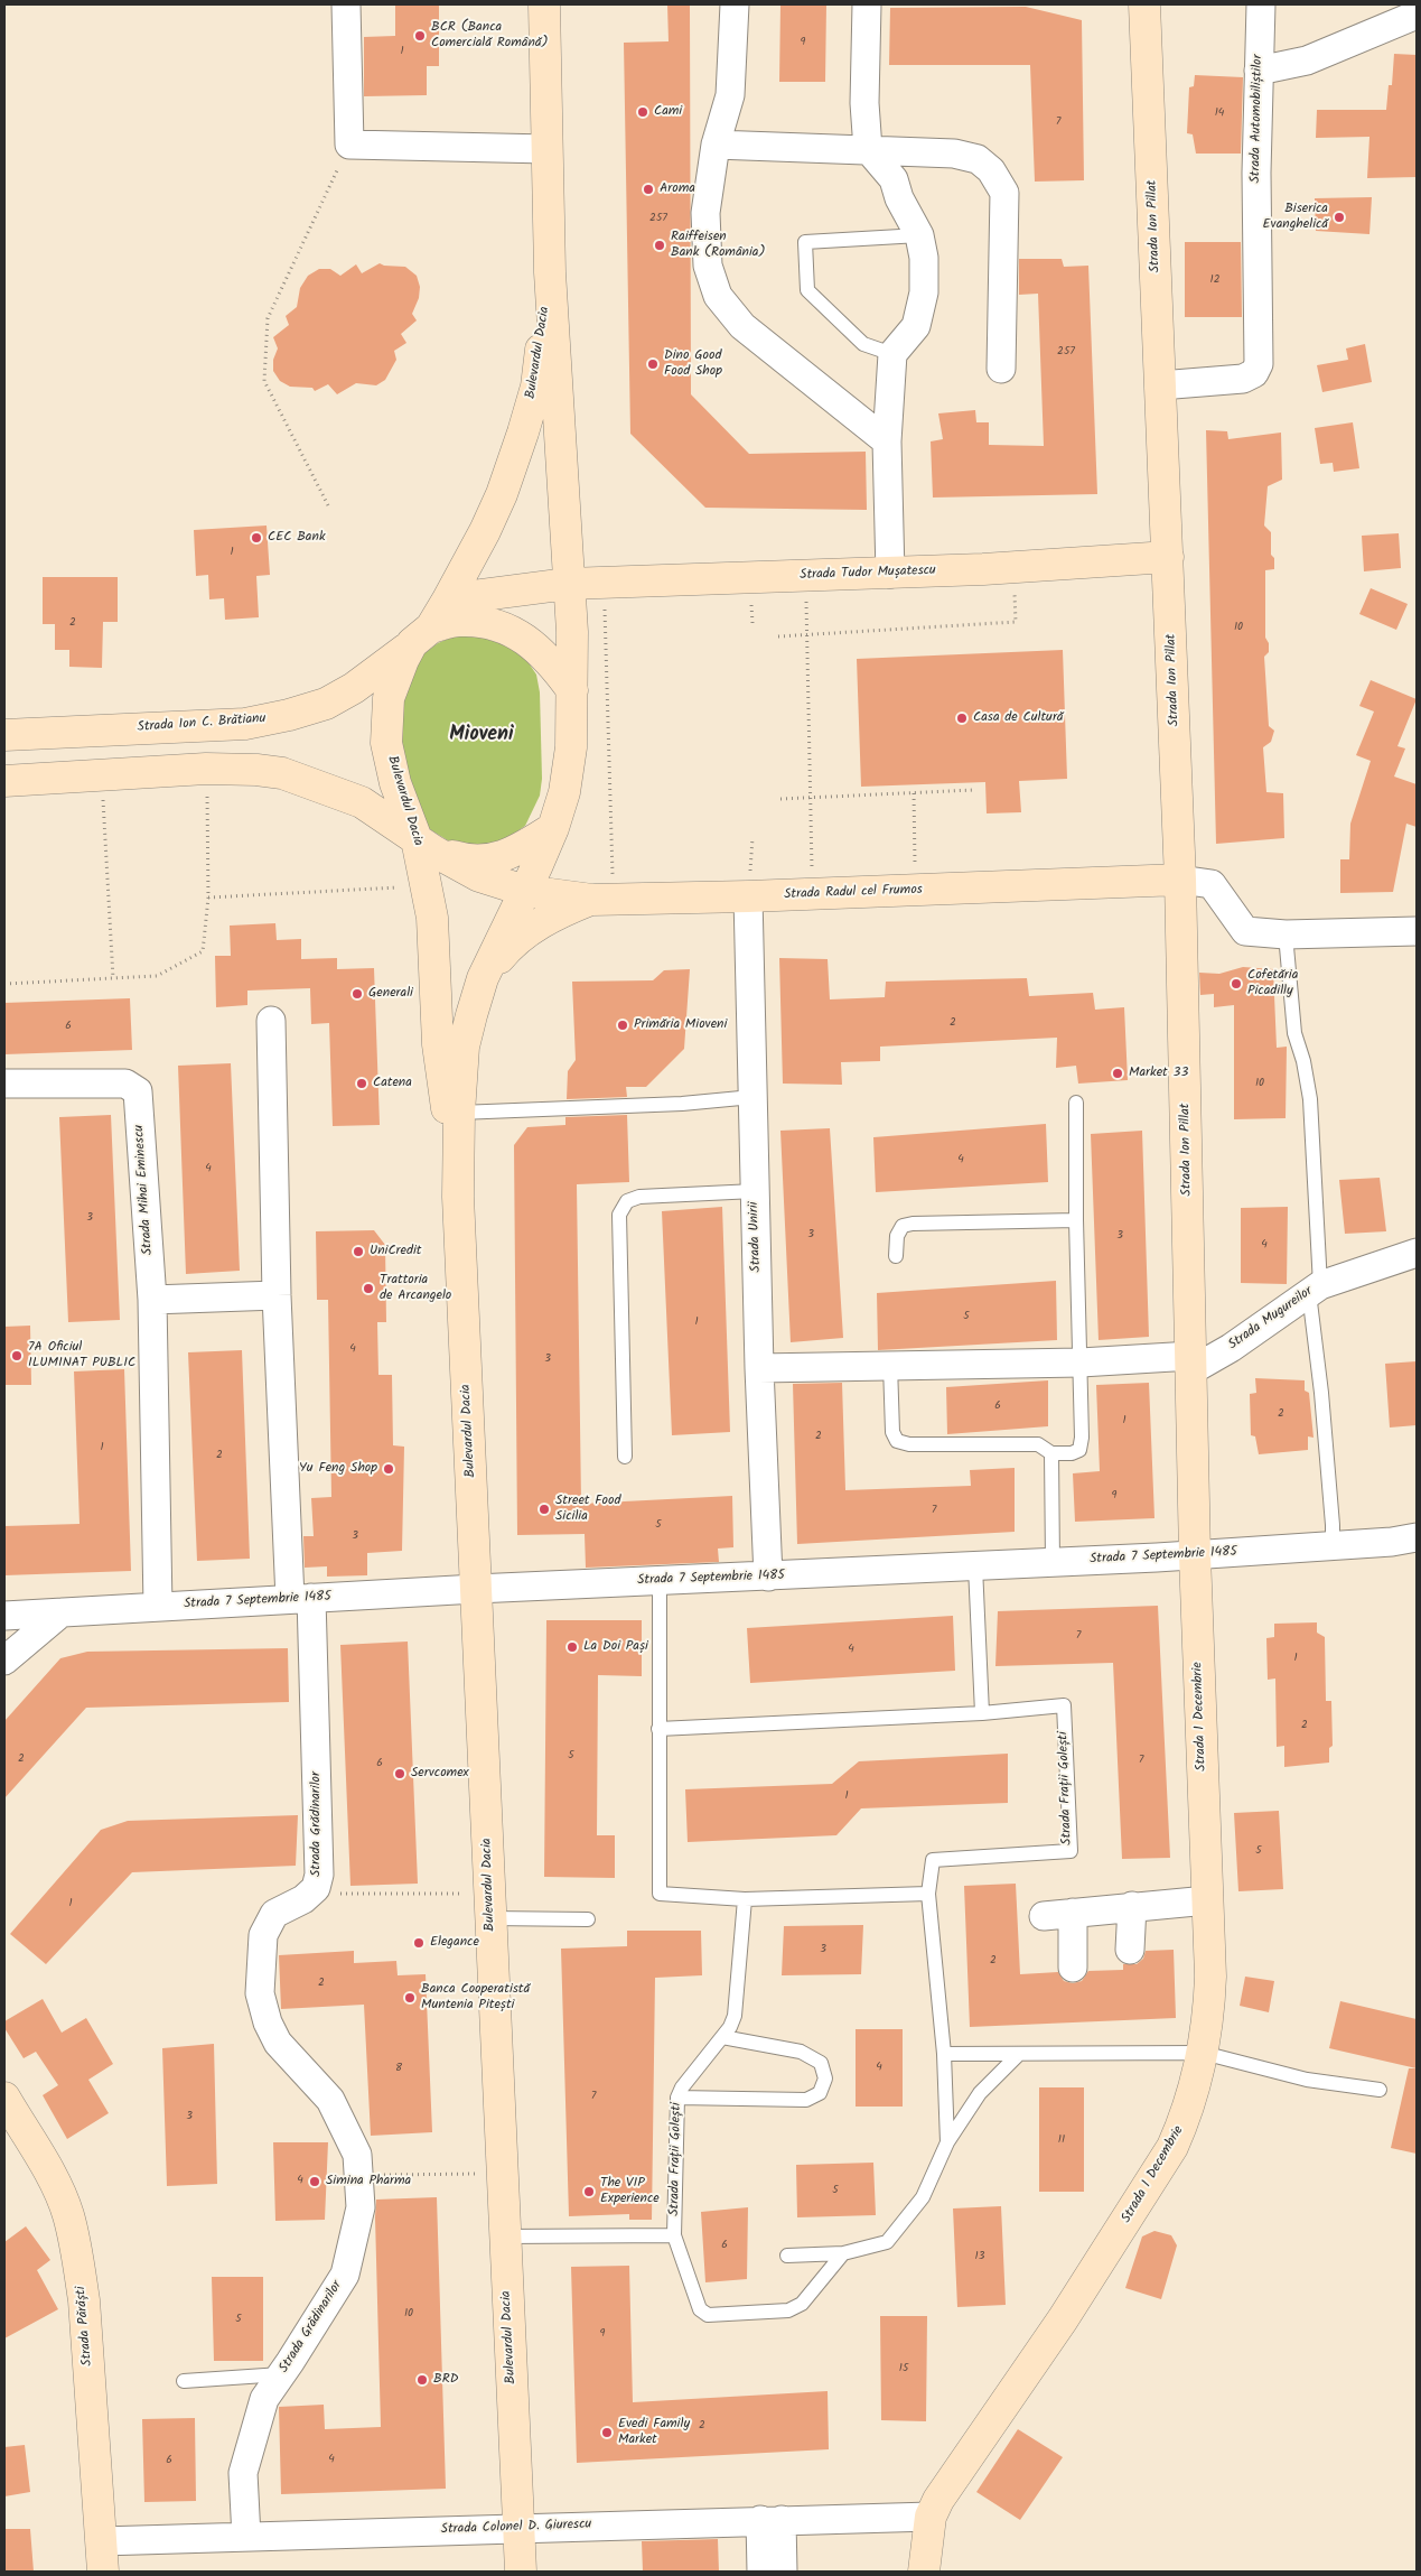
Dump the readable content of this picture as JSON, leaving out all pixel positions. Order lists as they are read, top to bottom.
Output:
{
  "streets": {
    "main road": [
      "Strada Ion Pillat",
      "Bulevardul Dacia",
      "Strada Tudor Mușatescu",
      "Strada Ion C. Brătianu",
      "Strada Radul cel Frumos",
      "Strada 1 Decembrie",
      "Strada Părăști"
    ],
    "street": [
      "Strada Automobiliștilor",
      "Strada Mihai Eminescu",
      "Strada Unirii",
      "Strada Mugureilor",
      "Strada 7 Septembrie 1485",
      "Strada Grădinarilor",
      "Strada Colonel D. Giurescu"
    ],
    "lane": ["Strada Frații Golești"]
  },
  "crossings": [
    ["Strada Automobiliștilor", "Strada Ion Pillat"],
    ["Strada Ion Pillat", "Strada Tudor Mușatescu"],
    ["Strada Ion Pillat", "Strada Radul cel Frumos"],
    ["Strada Ion Pillat", "Strada Mugureilor"],
    ["Strada Ion Pillat", "Strada 7 Septembrie 1485"],
    ["Strada Ion Pillat", "Strada 1 Decembrie"],
    ["Bulevardul Dacia", "Strada Tudor Mușatescu"],
    ["Bulevardul Dacia", "Strada Ion C. Brătianu"],
    ["Bulevardul Dacia", "Strada Radul cel Frumos"],
    ["Bulevardul Dacia", "Strada 7 Septembrie 1485"],
    ["Bulevardul Dacia", "Strada Frații Golești"],
    ["Bulevardul Dacia", "Strada Colonel D. Giurescu"],
    ["Strada Radul cel Frumos", "Strada Unirii"],
    ["Strada Mihai Eminescu", "Strada 7 Septembrie 1485"],
    ["Strada Unirii", "Strada 7 Septembrie 1485"],
    ["Strada 7 Septembrie 1485", "Strada 1 Decembrie"],
    ["Strada 7 Septembrie 1485", "Strada Grădinarilor"],
    ["Strada 1 Decembrie", "Strada Colonel D. Giurescu"],
    ["Strada Grădinarilor", "Strada Colonel D. Giurescu"],
    ["Strada Părăști", "Strada Colonel D. Giurescu"]
  ],
  "districts": ["Mioveni"],
  "places": [
    "BCR (Banca Comercială Română)",
    "Cami",
    "Aroma",
    "Biserica Evanghelică",
    "Raiffeisen Bank (România)",
    "Dino Good Food Shop",
    "CEC Bank",
    "Casa de Cultură",
    "Cofetăria Picadilly",
    "Generali",
    "Primăria Mioveni",
    "Market 33",
    "Catena",
    "UniCredit",
    "Trattoria de Arcangelo",
    "7A Oficiul ILUMINAT PUBLIC",
    "Yu Feng Shop",
    "Street Food Sicilia",
    "La Doi Pași",
    "Servcomex",
    "Elegance",
    "Banca Cooperatistă Muntenia Pitești",
    "Simina Pharma",
    "The VIP Experience",
    "BRD",
    "Evedi Family Market"
  ],
  "house_numbers": [
    "9",
    "1",
    "14",
    "7",
    "257",
    "12",
    "257",
    "1",
    "2",
    "10",
    "2",
    "6",
    "10",
    "4",
    "4",
    "3",
    "3",
    "3",
    "4",
    "5",
    "1",
    "4",
    "3",
    "6",
    "2",
    "1",
    "2",
    "1",
    "2",
    "9",
    "7",
    "5",
    "3",
    "7",
    "4",
    "1",
    "2",
    "5",
    "2",
    "7",
    "6",
    "1",
    "5",
    "1",
    "3",
    "2",
    "2",
    "4",
    "8",
    "7",
    "3",
    "11",
    "4",
    "5",
    "6",
    "13",
    "10",
    "5",
    "9",
    "15",
    "2",
    "4",
    "6"
  ]
}
